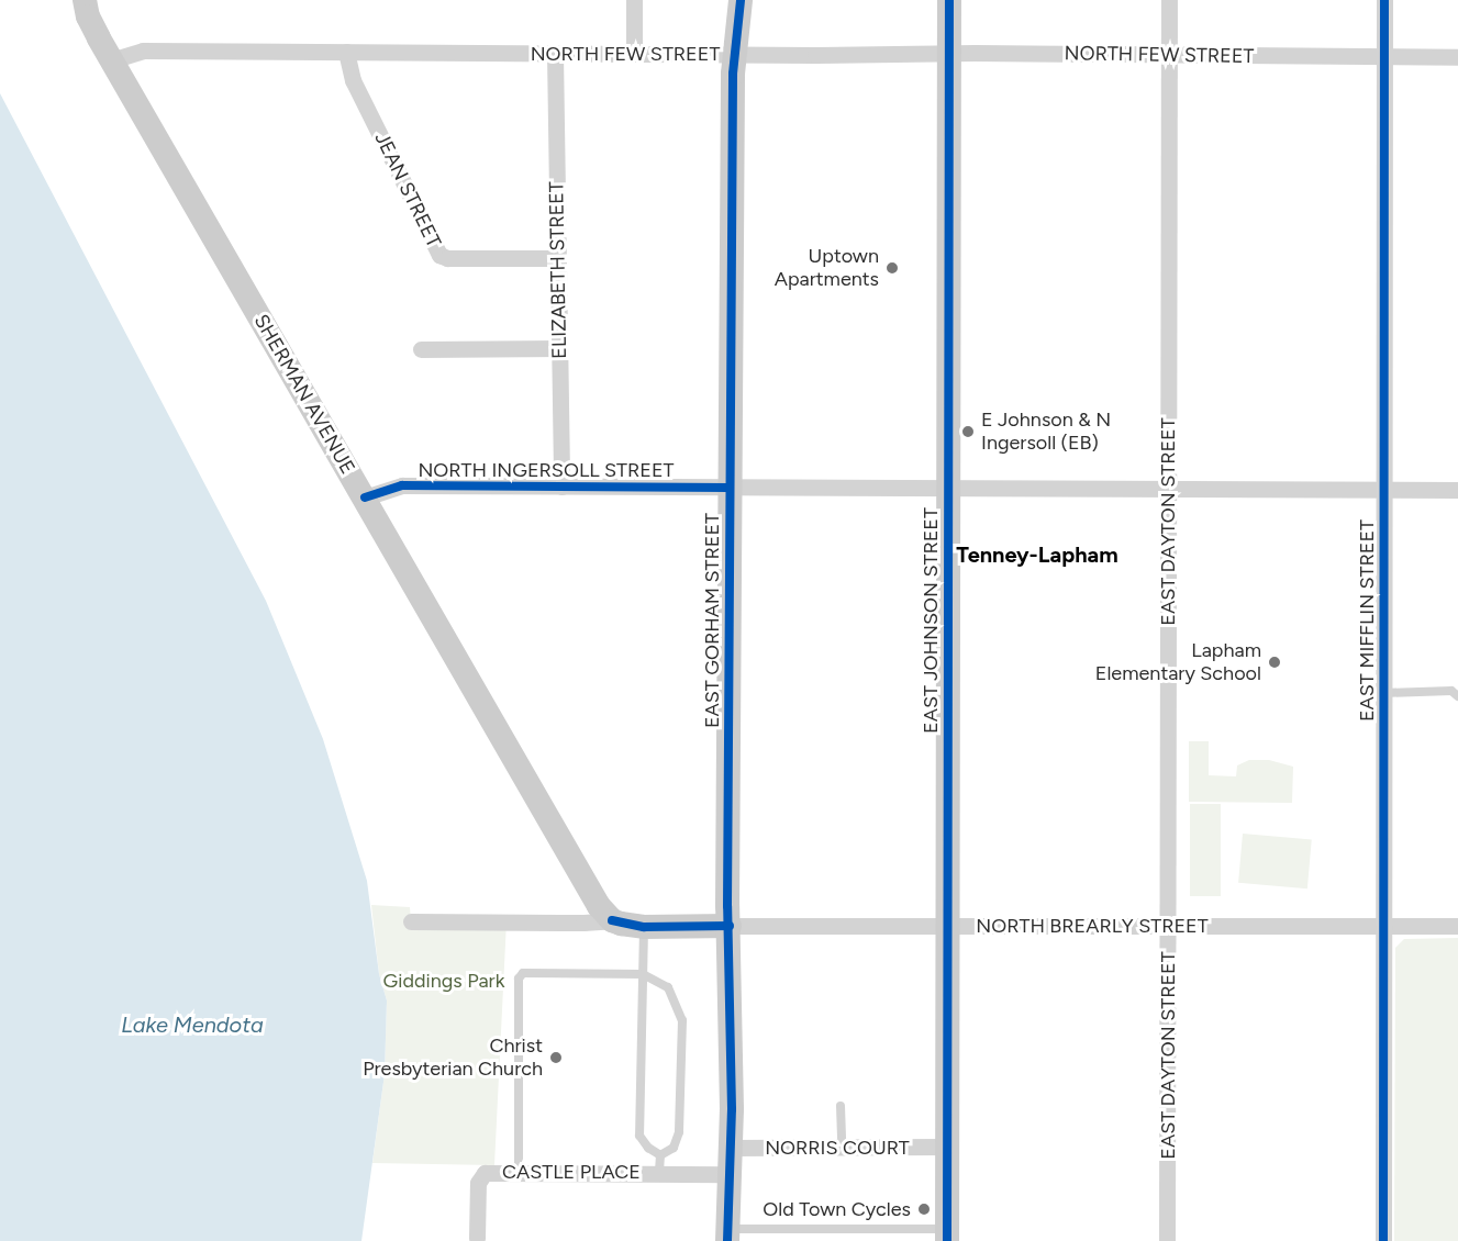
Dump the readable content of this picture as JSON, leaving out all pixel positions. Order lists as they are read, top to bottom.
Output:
{
  "streets": {
    "main road": [
      "SHERMAN AVENUE",
      "EAST GORHAM STREET",
      "EAST JOHNSON STREET",
      "NORTH BREARLY STREET"
    ],
    "street": [
      "NORTH FEW STREET",
      "JEAN STREET",
      "ELIZABETH STREET",
      "NORTH INGERSOLL STREET",
      "EAST DAYTON STREET",
      "EAST MIFFLIN STREET",
      "NORRIS COURT",
      "CASTLE PLACE"
    ]
  },
  "crossings": [
    ["NORTH FEW STREET", "JEAN STREET"],
    ["NORTH FEW STREET", "ELIZABETH STREET"],
    ["NORTH FEW STREET", "SHERMAN AVENUE"],
    ["NORTH FEW STREET", "EAST DAYTON STREET"],
    ["NORTH FEW STREET", "EAST GORHAM STREET"],
    ["NORTH FEW STREET", "EAST JOHNSON STREET"],
    ["NORTH FEW STREET", "EAST MIFFLIN STREET"],
    ["JEAN STREET", "ELIZABETH STREET"],
    ["ELIZABETH STREET", "NORTH INGERSOLL STREET"],
    ["SHERMAN AVENUE", "NORTH INGERSOLL STREET"],
    ["SHERMAN AVENUE", "NORTH BREARLY STREET"],
    ["NORTH INGERSOLL STREET", "EAST DAYTON STREET"],
    ["NORTH INGERSOLL STREET", "EAST GORHAM STREET"],
    ["NORTH INGERSOLL STREET", "EAST JOHNSON STREET"],
    ["NORTH INGERSOLL STREET", "EAST MIFFLIN STREET"],
    ["EAST DAYTON STREET", "NORTH BREARLY STREET"],
    ["EAST GORHAM STREET", "NORTH BREARLY STREET"],
    ["EAST GORHAM STREET", "NORRIS COURT"],
    ["EAST GORHAM STREET", "CASTLE PLACE"],
    ["EAST JOHNSON STREET", "NORTH BREARLY STREET"],
    ["EAST JOHNSON STREET", "NORRIS COURT"],
    ["EAST MIFFLIN STREET", "NORTH BREARLY STREET"]
  ],
  "districts": ["Tenney-Lapham"],
  "water": ["Lake Mendota"],
  "parks": ["Giddings Park"],
  "places": [
    "Uptown Apartments",
    "E Johnson & N Ingersoll (EB)",
    "Lapham Elementary School",
    "Christ Presbyterian Church",
    "Old Town Cycles"
  ]
}
